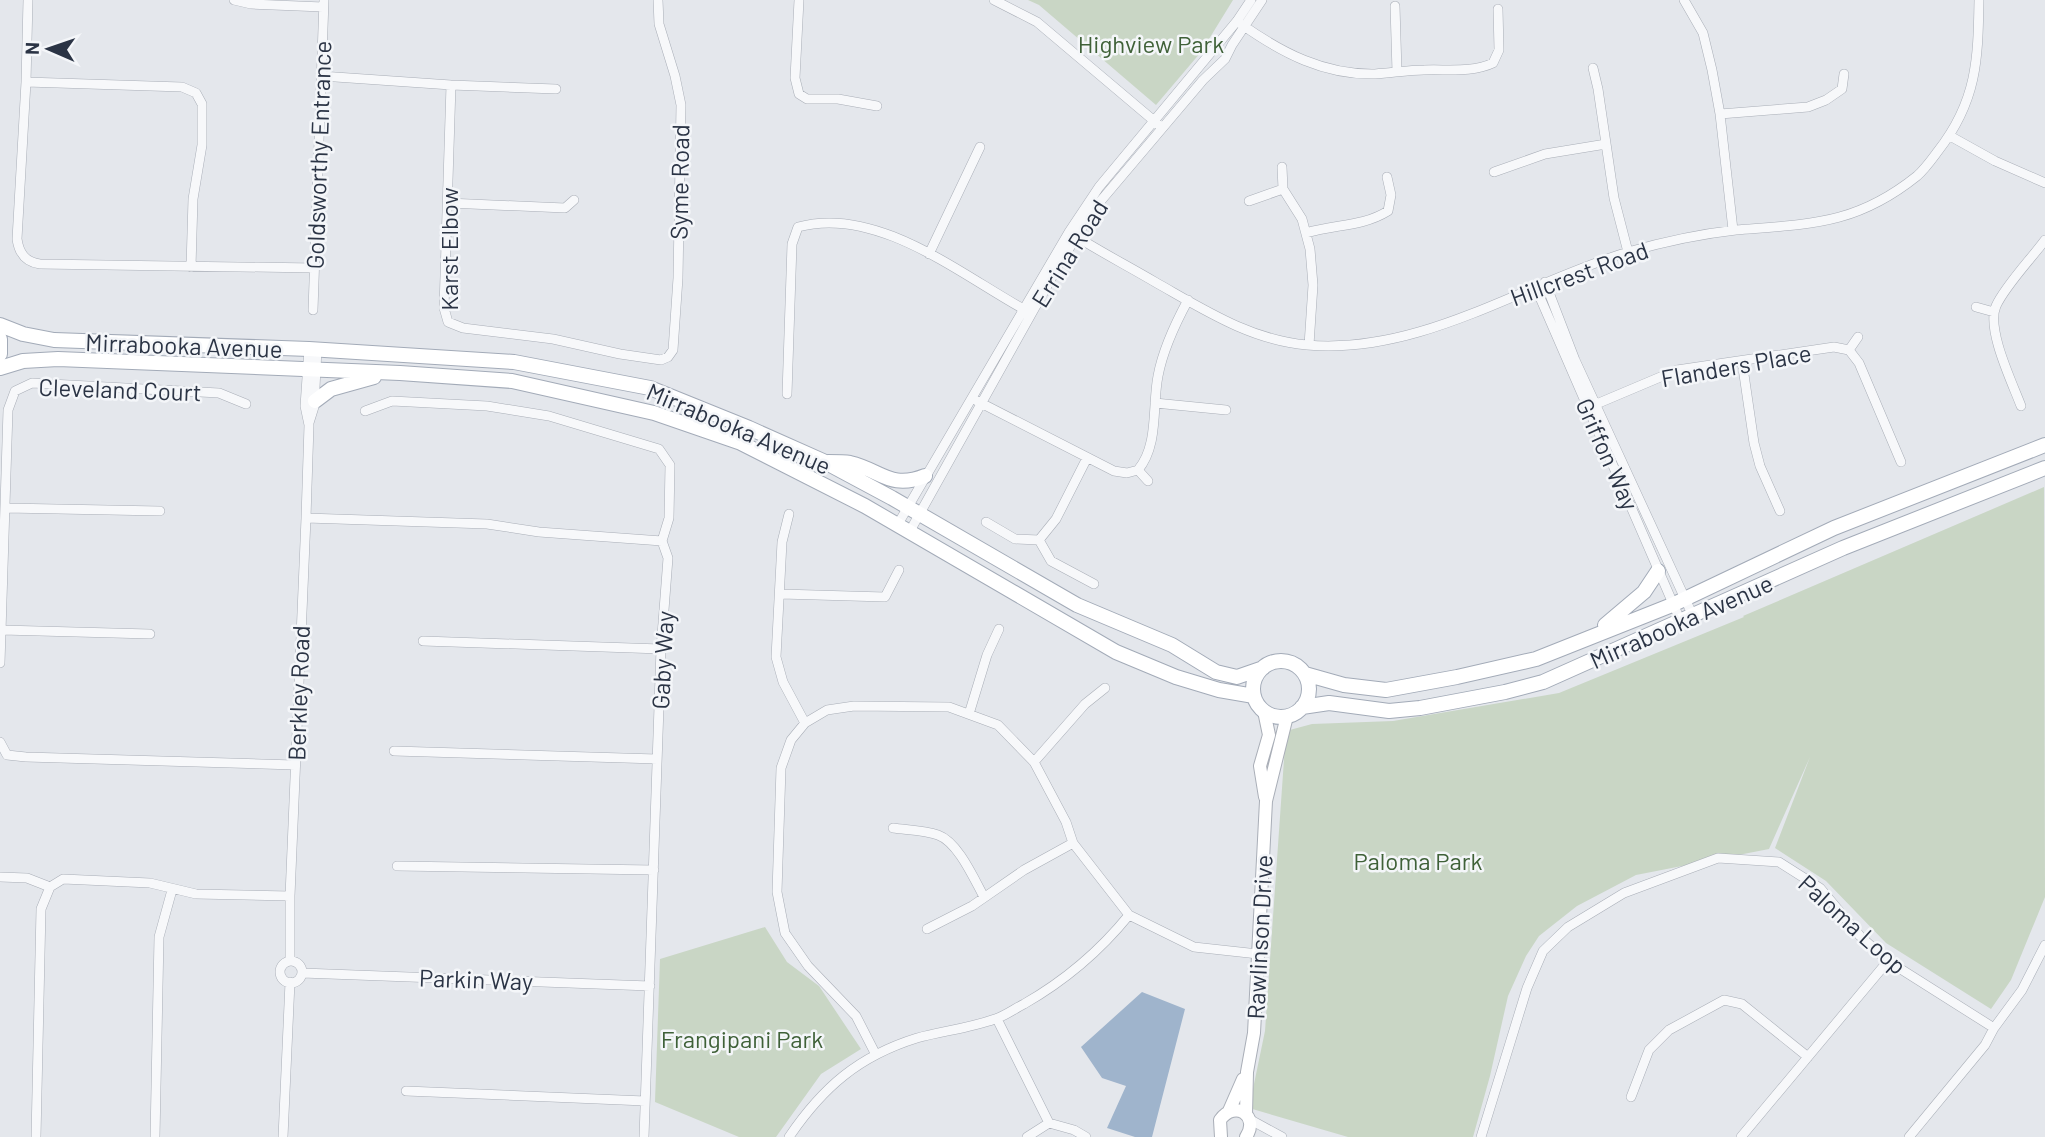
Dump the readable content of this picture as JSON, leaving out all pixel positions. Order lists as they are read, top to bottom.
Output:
{
  "streets": {
    "main road": ["Mirrabooka Avenue"],
    "street": [
      "Goldsworthy Entrance",
      "Syme Road",
      "Karst Elbow",
      "Errina Road",
      "Hillcrest Road",
      "Flanders Place",
      "Cleveland Court",
      "Griffon Way",
      "Gaby Way",
      "Berkley Road",
      "Paloma Loop",
      "Rawlinson Drive",
      "Parkin Way"
    ]
  },
  "crossings": [
    ["Syme Road", "Karst Elbow"],
    ["Errina Road", "Hillcrest Road"],
    ["Errina Road", "Mirrabooka Avenue"],
    ["Hillcrest Road", "Griffon Way"],
    ["Mirrabooka Avenue", "Griffon Way"],
    ["Mirrabooka Avenue", "Berkley Road"],
    ["Mirrabooka Avenue", "Rawlinson Drive"],
    ["Flanders Place", "Griffon Way"],
    ["Gaby Way", "Parkin Way"],
    ["Berkley Road", "Parkin Way"]
  ],
  "parks": ["Highview Park", "Paloma Park", "Frangipani Park"],
  "north": "left"
}
